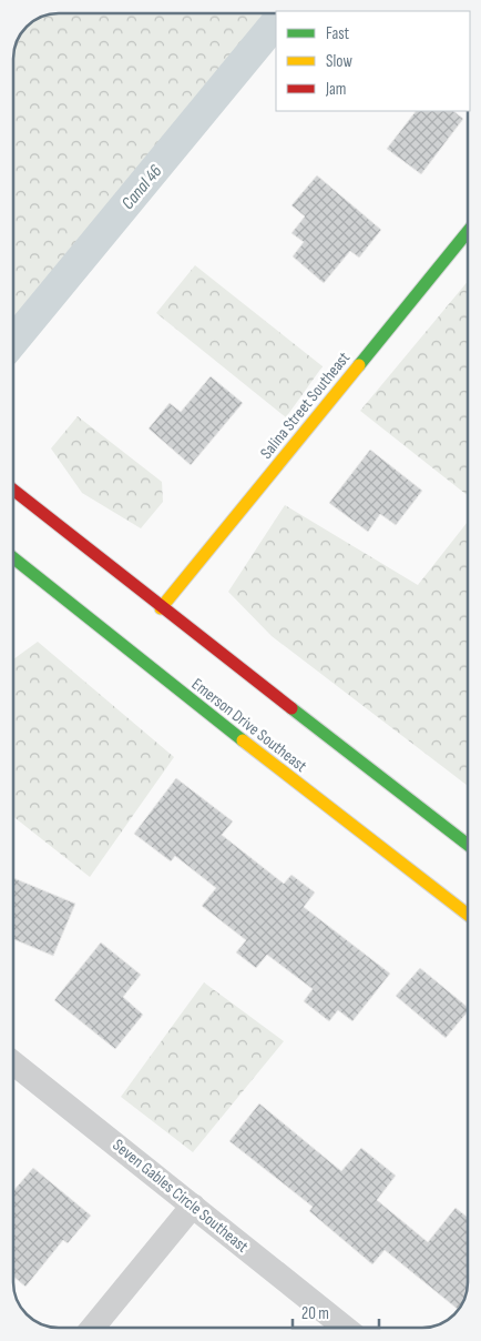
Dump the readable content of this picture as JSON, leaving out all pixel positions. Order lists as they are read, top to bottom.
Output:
{
  "streets": {
    "street": ["Salina Street Southeast", "Emerson Drive Southeast", "Seven Gables Circle Southeast"]
  },
  "water": ["Canal 46"],
  "legend": ["Fast", "Slow", "Jam"],
  "scale_bar": "20 m"
}
